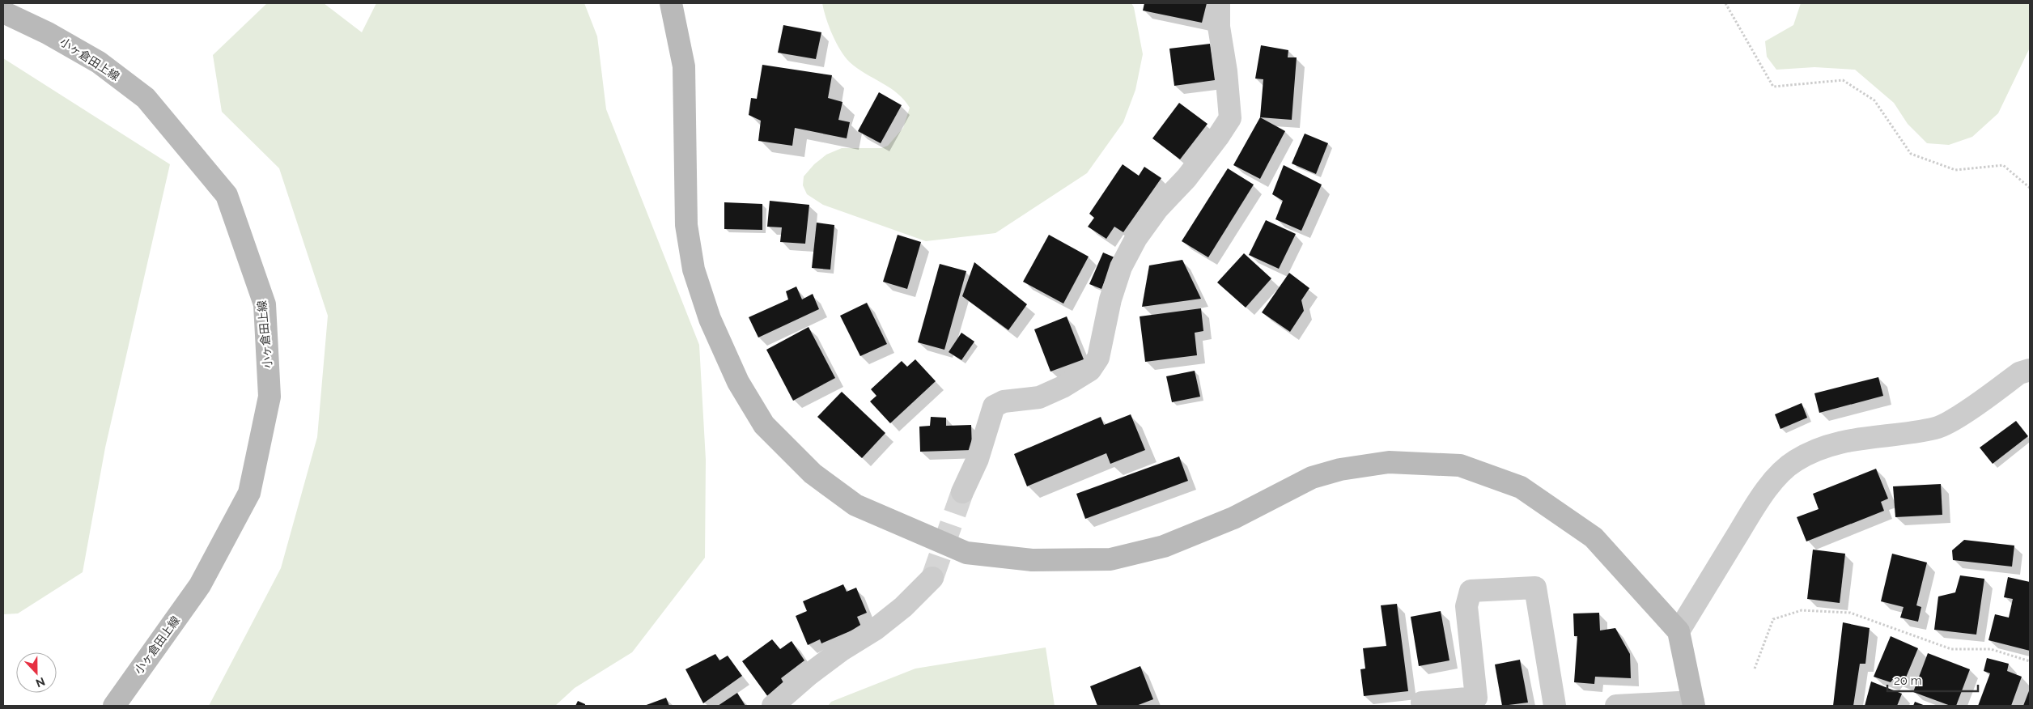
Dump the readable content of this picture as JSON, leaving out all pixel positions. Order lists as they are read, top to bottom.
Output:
{
  "streets": {
    "street": ["小ヶ倉田上線"]
  },
  "scale_bar": "20 m",
  "north": "bottom"
}
